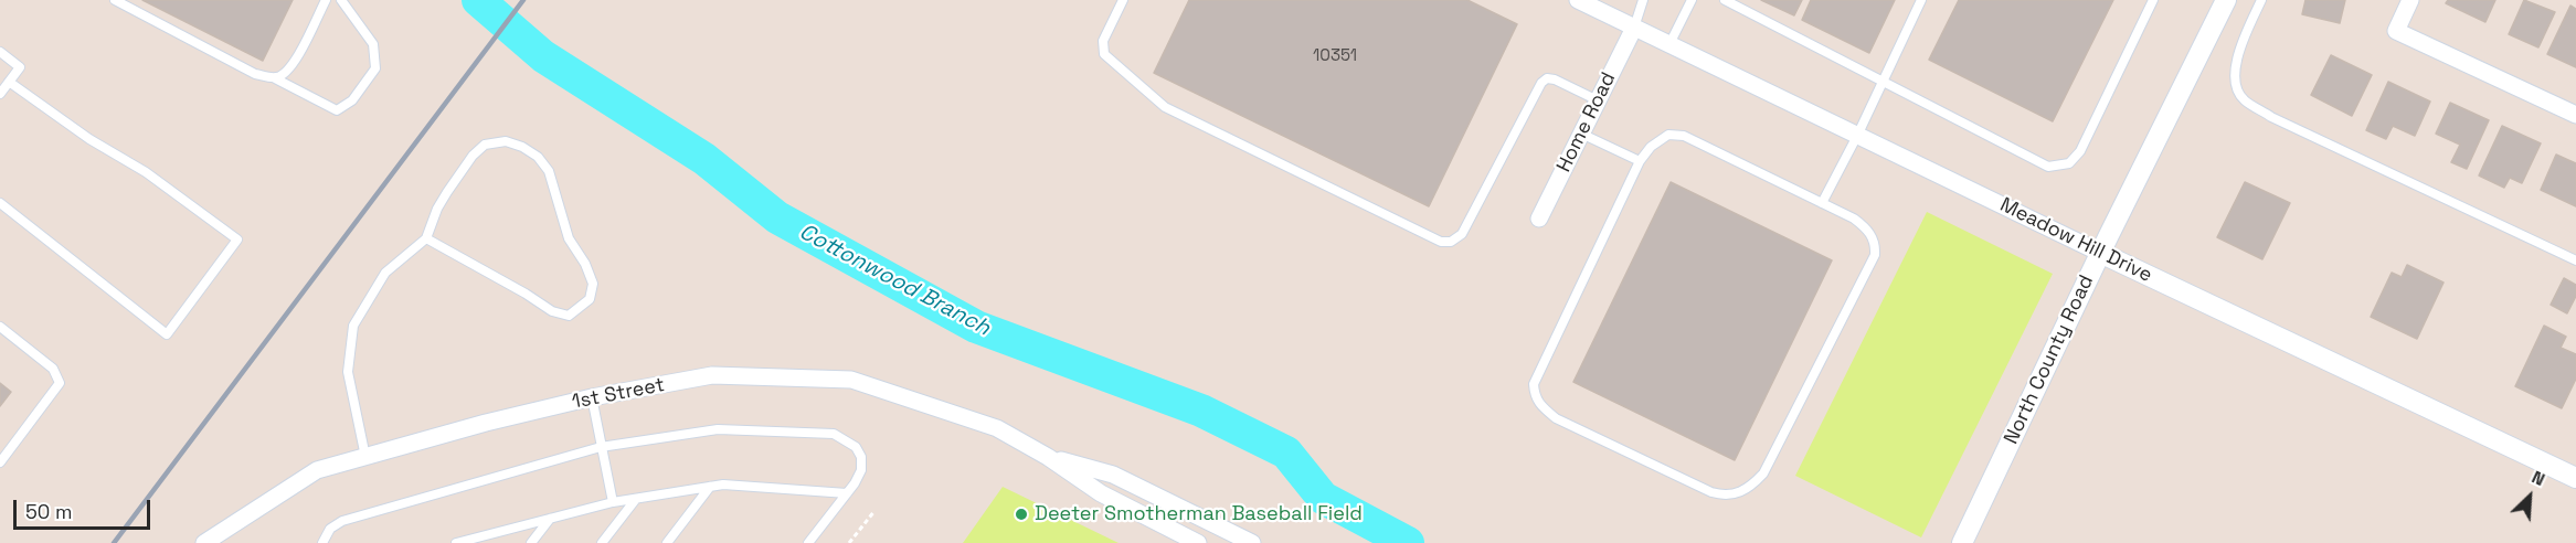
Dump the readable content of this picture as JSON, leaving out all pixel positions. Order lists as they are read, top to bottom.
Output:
{
  "streets": {
    "street": [
      "Home Road",
      "Meadow Hill Drive",
      "North County Road",
      "1st Street"
    ]
  },
  "crossings": [
    ["Home Road", "Meadow Hill Drive"],
    ["Meadow Hill Drive", "North County Road"]
  ],
  "water": ["Cottonwood Branch"],
  "places": ["Deeter Smotherman Baseball Field"],
  "house_numbers": ["10351"],
  "scale_bar": "50 m",
  "north": "top right"
}
